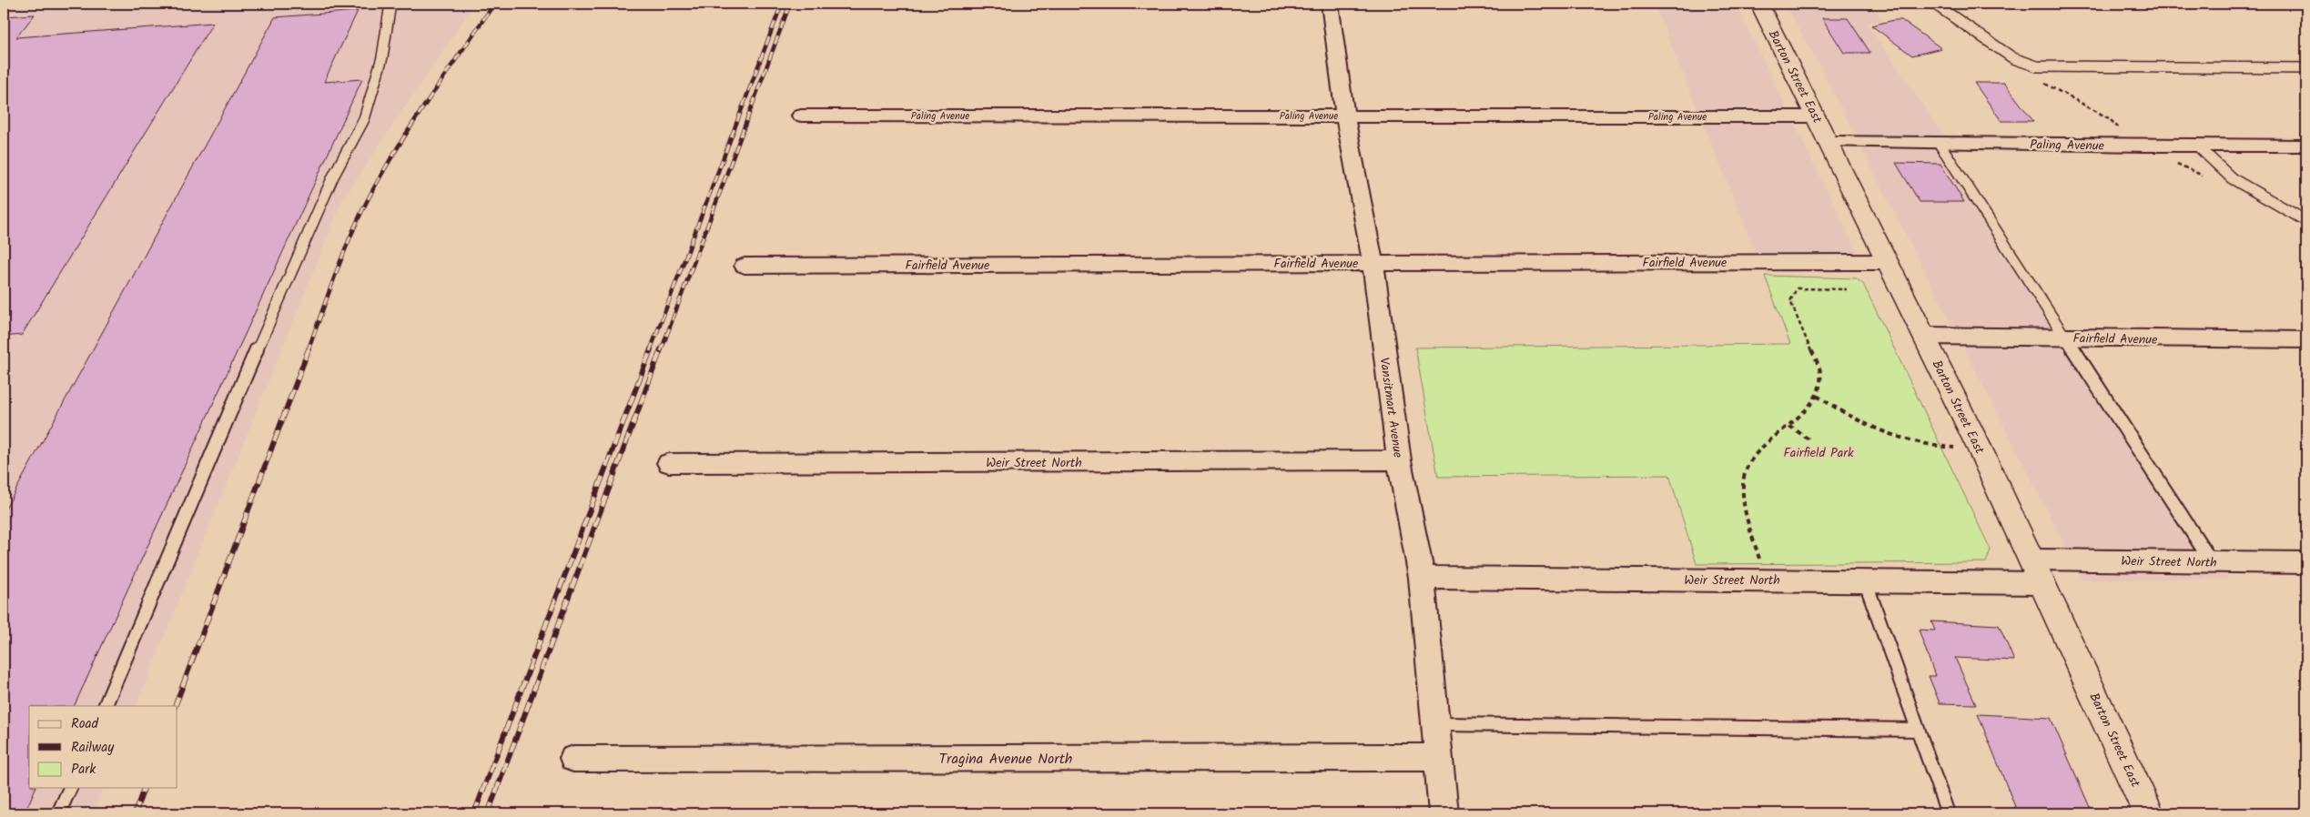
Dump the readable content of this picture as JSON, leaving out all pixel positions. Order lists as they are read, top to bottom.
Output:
{
  "streets": {
    "main road": ["Barton Street East"],
    "street": [
      "Paling Avenue",
      "Fairfield Avenue",
      "Vansitmart Avenue",
      "Weir Street North",
      "Tragina Avenue North"
    ]
  },
  "crossings": [
    ["Barton Street East", "Paling Avenue"],
    ["Barton Street East", "Fairfield Avenue"],
    ["Barton Street East", "Weir Street North"],
    ["Paling Avenue", "Vansitmart Avenue"],
    ["Fairfield Avenue", "Vansitmart Avenue"],
    ["Vansitmart Avenue", "Weir Street North"],
    ["Vansitmart Avenue", "Tragina Avenue North"]
  ],
  "parks": ["Fairfield Park"],
  "legend": ["Road", "Railway", "Park"]
}
